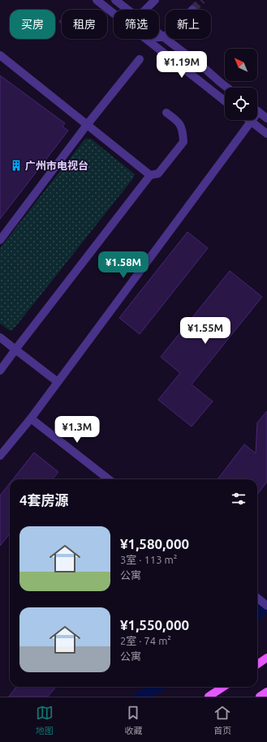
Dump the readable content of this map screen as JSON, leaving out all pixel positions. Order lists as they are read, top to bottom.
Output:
{
  "places": {
    "building": ["广州市电视台"]
  },
  "north": "top left",
  "page": {
    "chip": [
      "买房",
      "租房",
      "筛选",
      "新上"
    ],
    "price": [
      "¥1.19M",
      "¥1.58M",
      "¥1.55M",
      "¥1.3M"
    ],
    "heading": "4套房源",
    "list": [
      {
        "name": "¥1,580,000",
        "note": "3室 · 113 m² · 公寓"
      },
      {
        "name": "¥1,550,000",
        "note": "2室 · 74 m² · 公寓"
      }
    ],
    "tabs": ["地图", "收藏", "首页"]
  }
}
